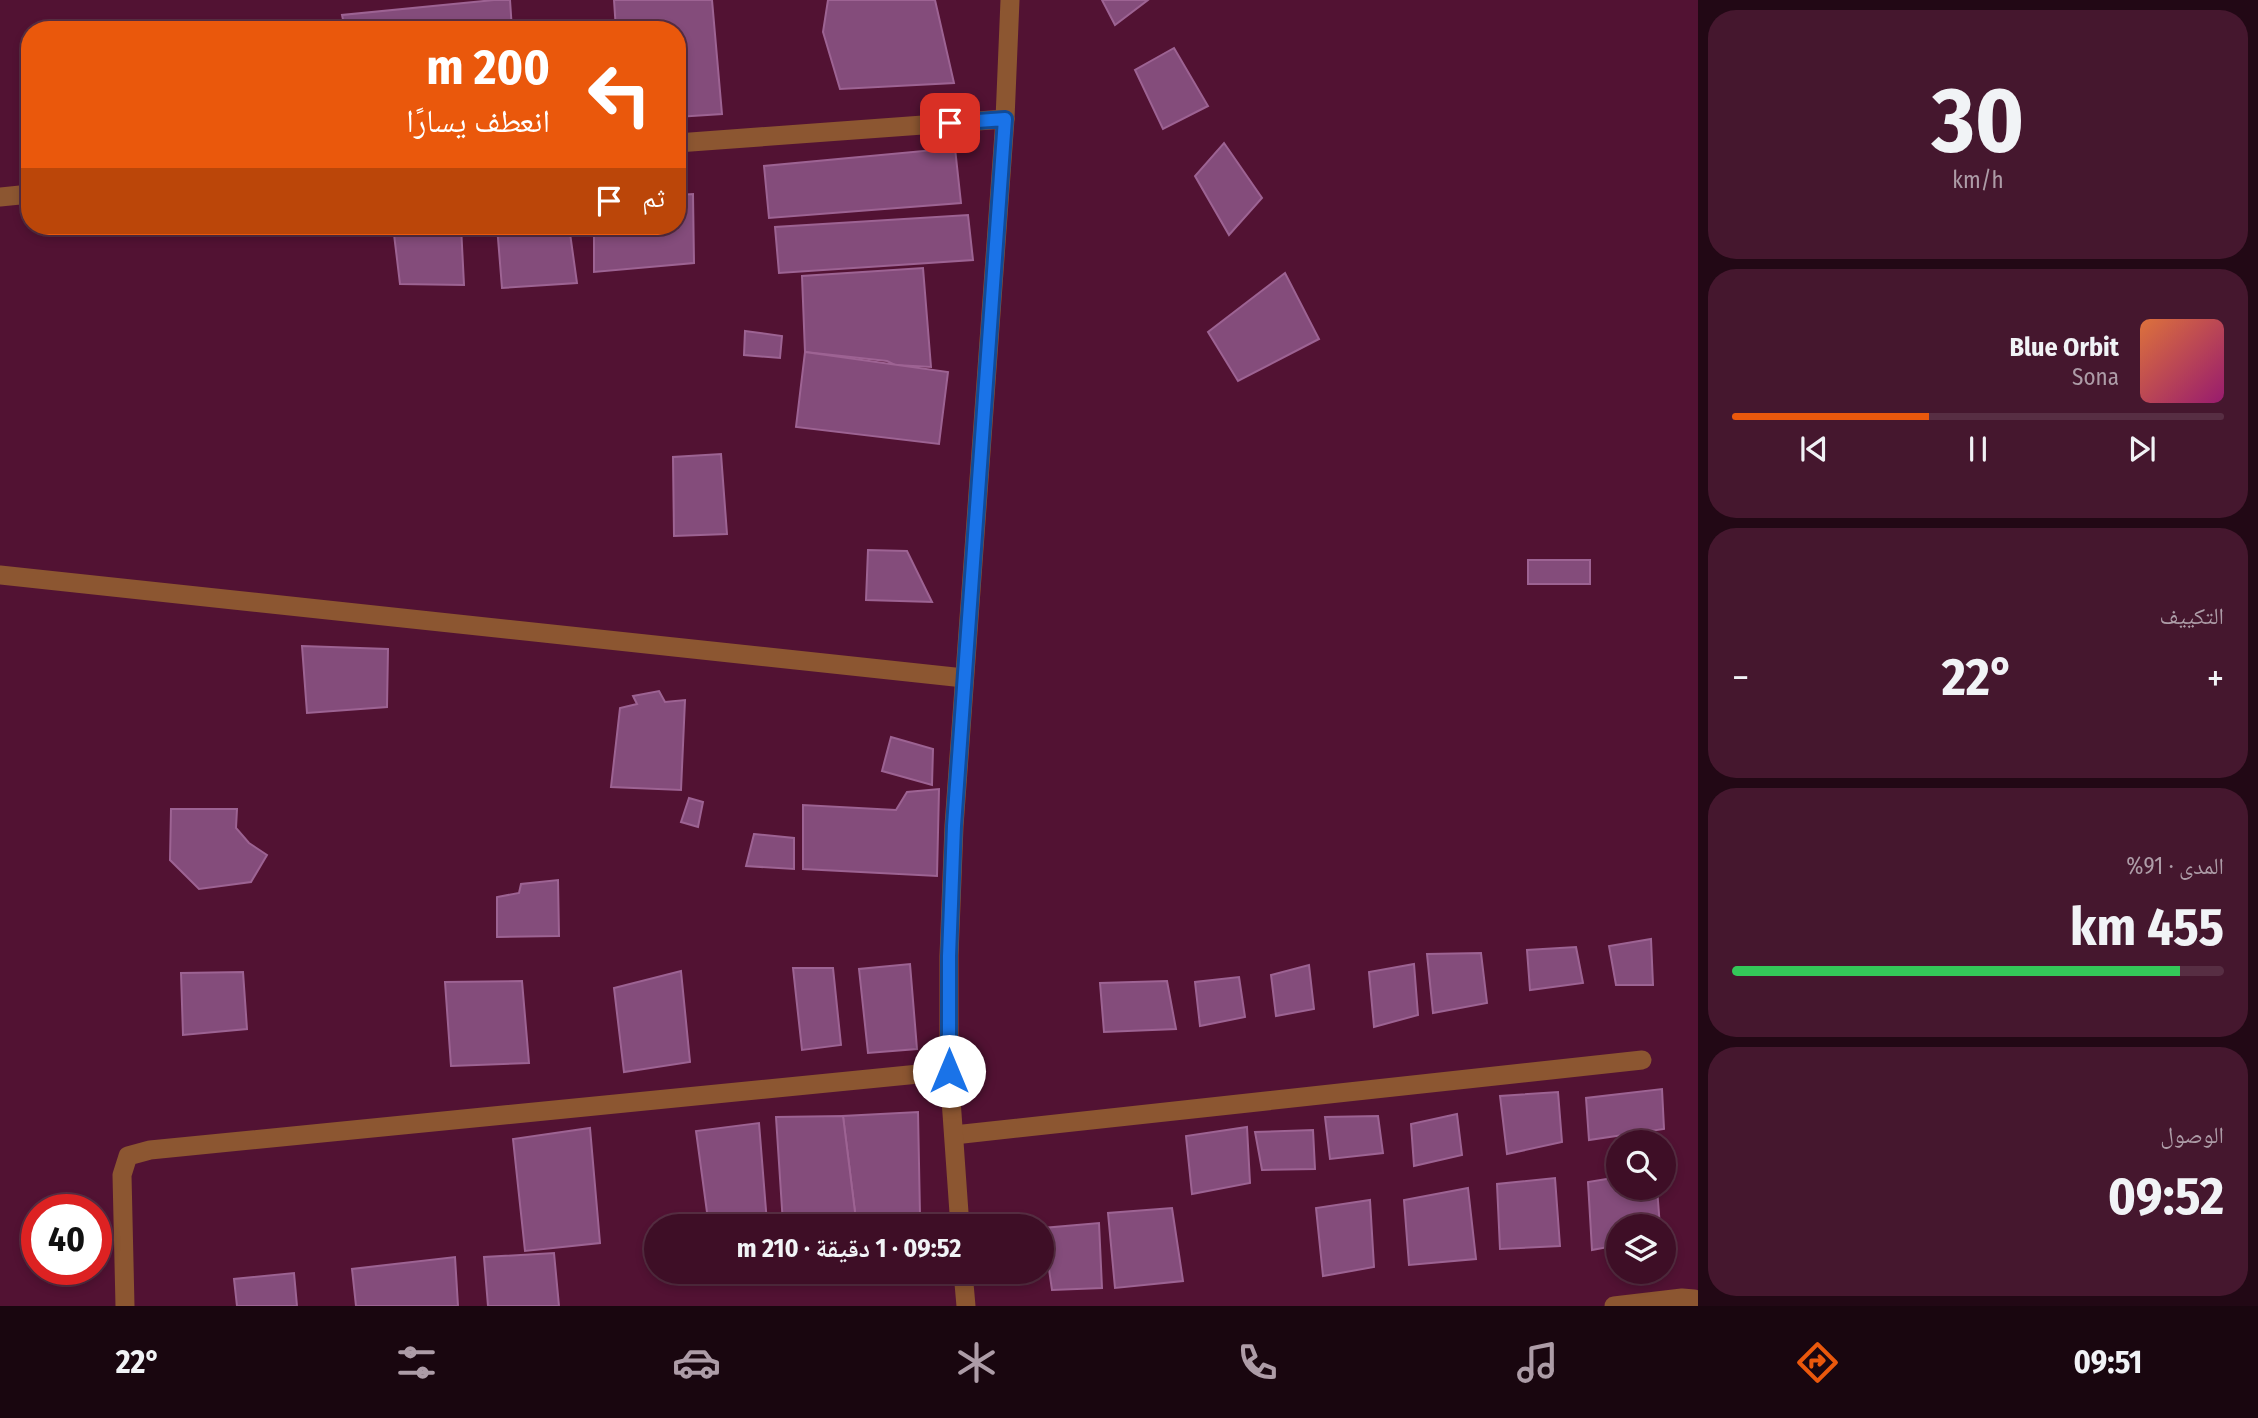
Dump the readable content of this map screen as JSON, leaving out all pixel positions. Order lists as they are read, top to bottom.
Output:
{
  "page": {
    "tile": [
      ["30", "km/h"],
      "التكييف",
      ["المدى · 91%", "455 km"],
      ["الوصول", "09:52"]
    ],
    "turn": ["200 m", "انعطف يسارًا"],
    "then": "ثم",
    "song": ["Blue Orbit", "Sona"],
    "heat": ["−", "22°", "+"],
    "limit": "40",
    "trip": "09:52 · 1 دقيقة · 210 m",
    "tabs": ["09:51", "22°"]
  }
}
